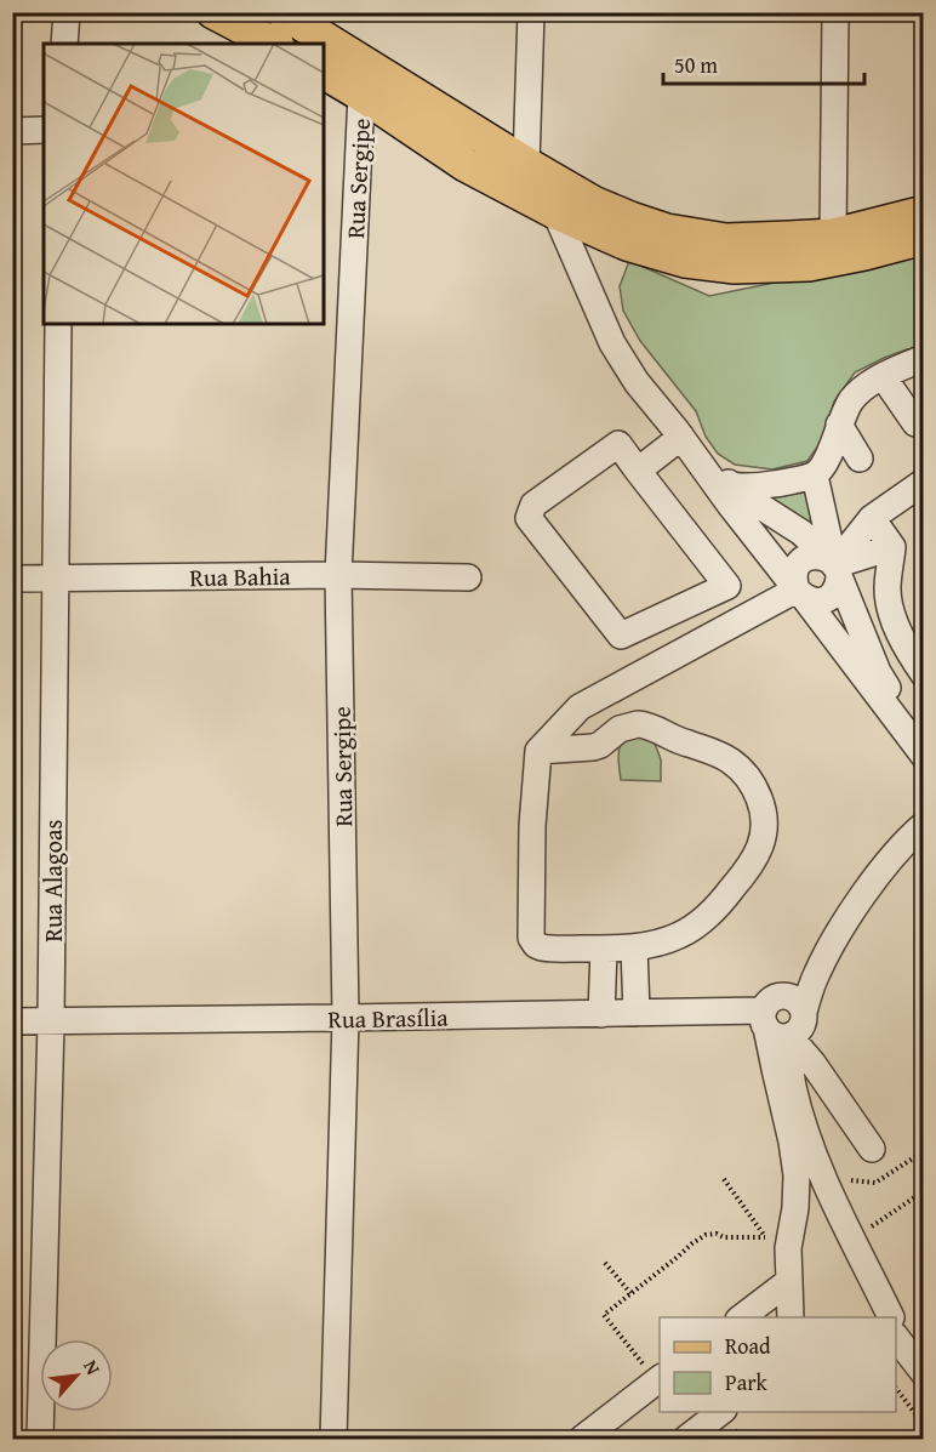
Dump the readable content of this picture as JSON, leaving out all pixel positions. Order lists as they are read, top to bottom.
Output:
{
  "streets": {
    "street": [
      "Rua Sergipe",
      "Rua Bahia",
      "Rua Alagoas",
      "Rua Brasília"
    ]
  },
  "crossings": [
    ["Rua Sergipe", "Rua Bahia"],
    ["Rua Sergipe", "Rua Brasília"],
    ["Rua Bahia", "Rua Alagoas"],
    ["Rua Alagoas", "Rua Brasília"]
  ],
  "legend": ["Road", "Park"],
  "scale_bar": "50 m",
  "north": "top right"
}
